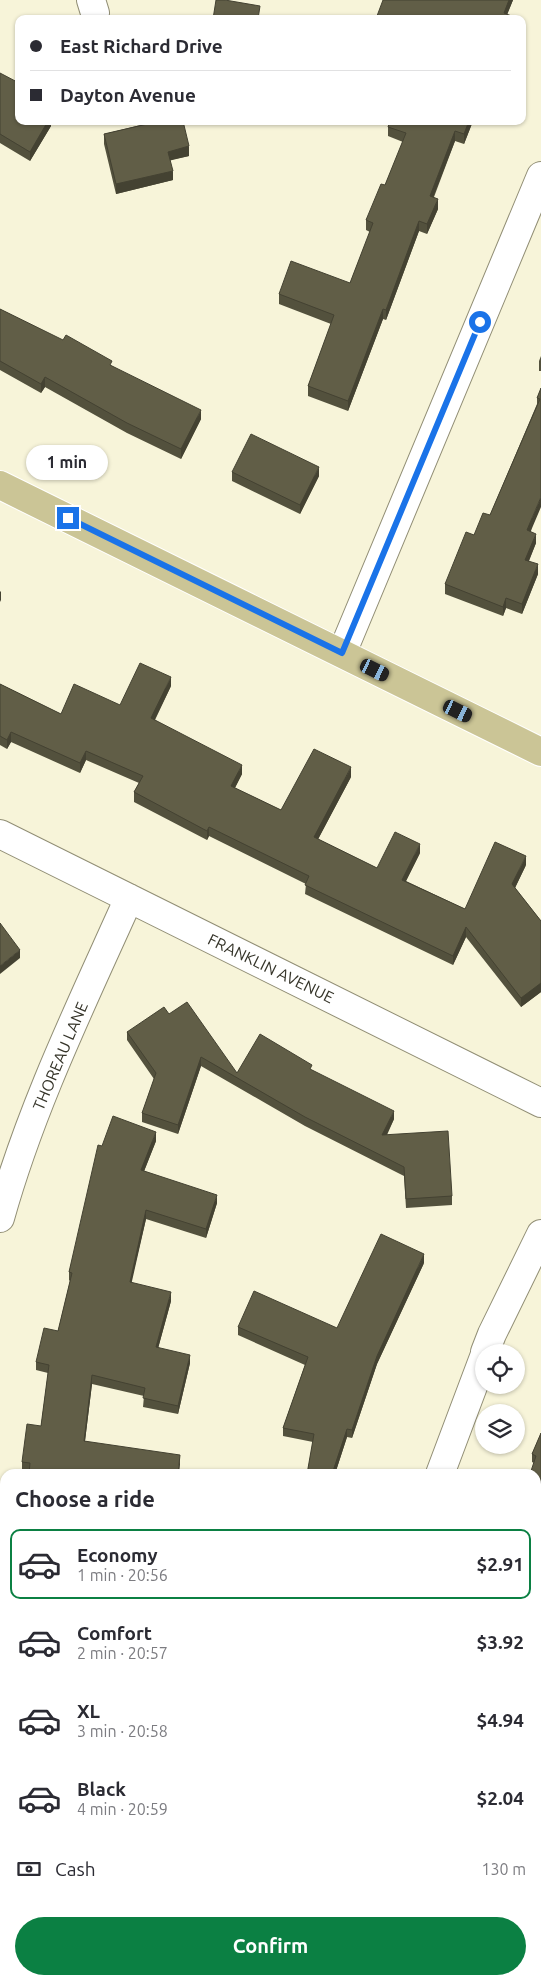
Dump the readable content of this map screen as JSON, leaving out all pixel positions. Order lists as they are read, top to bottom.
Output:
{
  "streets": {
    "street": ["FRANKLIN AVENUE", "THOREAU LANE"]
  },
  "crossings": [
    ["FRANKLIN AVENUE", "THOREAU LANE"]
  ],
  "page": {
    "banner": ["East Richard Drive", "Dayton Avenue"],
    "bubble": "1 min",
    "heading": "Choose a ride",
    "list": [
      {
        "name": "Economy",
        "note": "1 min · 20:56",
        "value": "$2.91"
      },
      {
        "name": "Comfort",
        "note": "2 min · 20:57",
        "value": "$3.92"
      },
      {
        "name": "XL",
        "note": "3 min · 20:58",
        "value": "$4.94"
      },
      {
        "name": "Black",
        "note": "4 min · 20:59",
        "value": "$2.04"
      }
    ],
    "pay": ["Cash", "130 m"],
    "buttons": "Confirm"
  }
}
